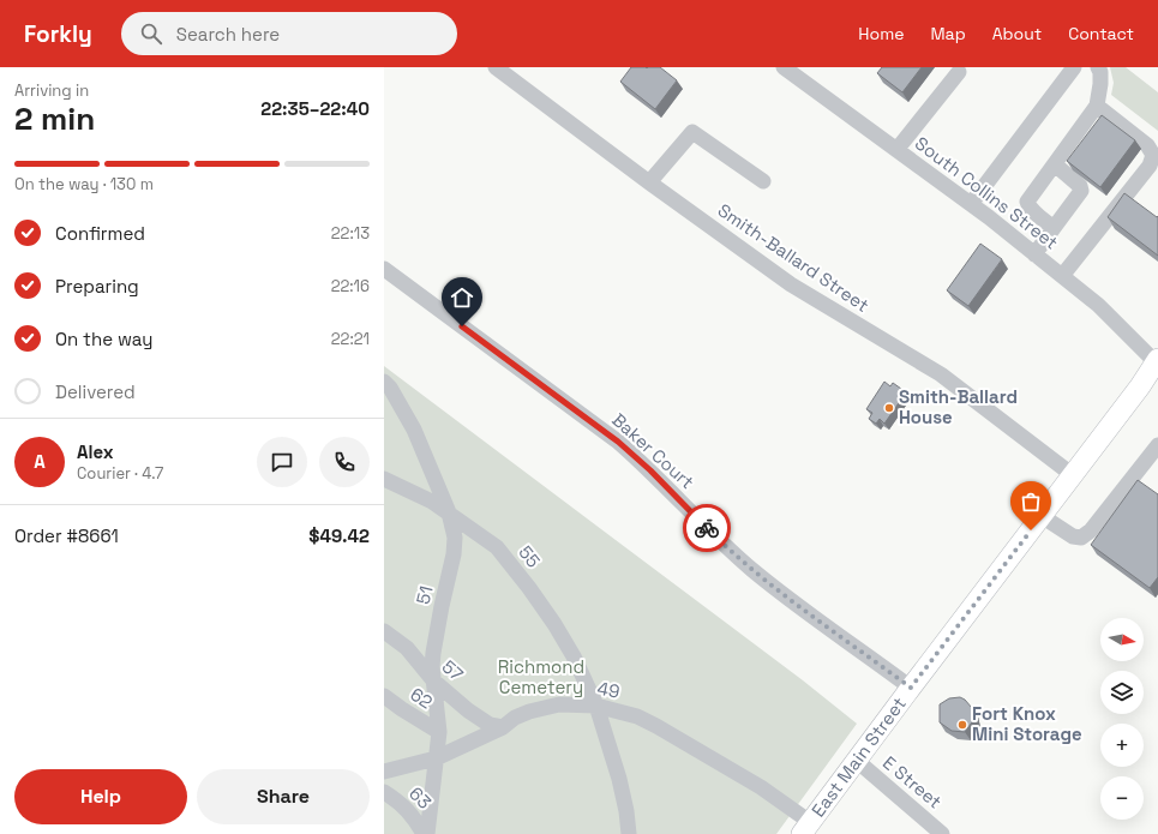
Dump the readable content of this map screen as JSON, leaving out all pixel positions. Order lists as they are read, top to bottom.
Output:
{
  "streets": {
    "main road": ["East Main Street"],
    "street": [
      "South Collins Street",
      "Smith-Ballard Street",
      "Baker Court",
      "55",
      "51",
      "57",
      "49",
      "62",
      "E Street",
      "63"
    ]
  },
  "crossings": [
    ["South Collins Street", "East Main Street"],
    ["Smith-Ballard Street", "East Main Street"],
    ["Baker Court", "East Main Street"],
    ["55", "51"],
    ["55", "49"],
    ["51", "57"],
    ["51", "49"],
    ["51", "62"],
    ["51", "63"],
    ["57", "49"],
    ["49", "East Main Street"],
    ["East Main Street", "E Street"]
  ],
  "parks": ["Richmond Cemetery"],
  "places": ["Smith-Ballard House", "Fort Knox Mini Storage"],
  "north": "right",
  "page": {
    "header": "Forkly",
    "search": "Search here",
    "nav": [
      "Home",
      "Map",
      "About",
      "Contact"
    ],
    "heading": ["2 min", "Arriving in", "22:35–22:40"],
    "panel": [
      "Alex",
      "Courier · 4.7",
      "Order #8661",
      "$49.42"
    ],
    "bar": "On the way · 130 m",
    "list": [
      ["Confirmed", "22:13"],
      ["Preparing", "22:16"],
      ["On the way", "22:21"],
      "Delivered"
    ],
    "round": "A",
    "map_buttons": ["+", "−"],
    "buttons": ["Help", "Share"]
  }
}
